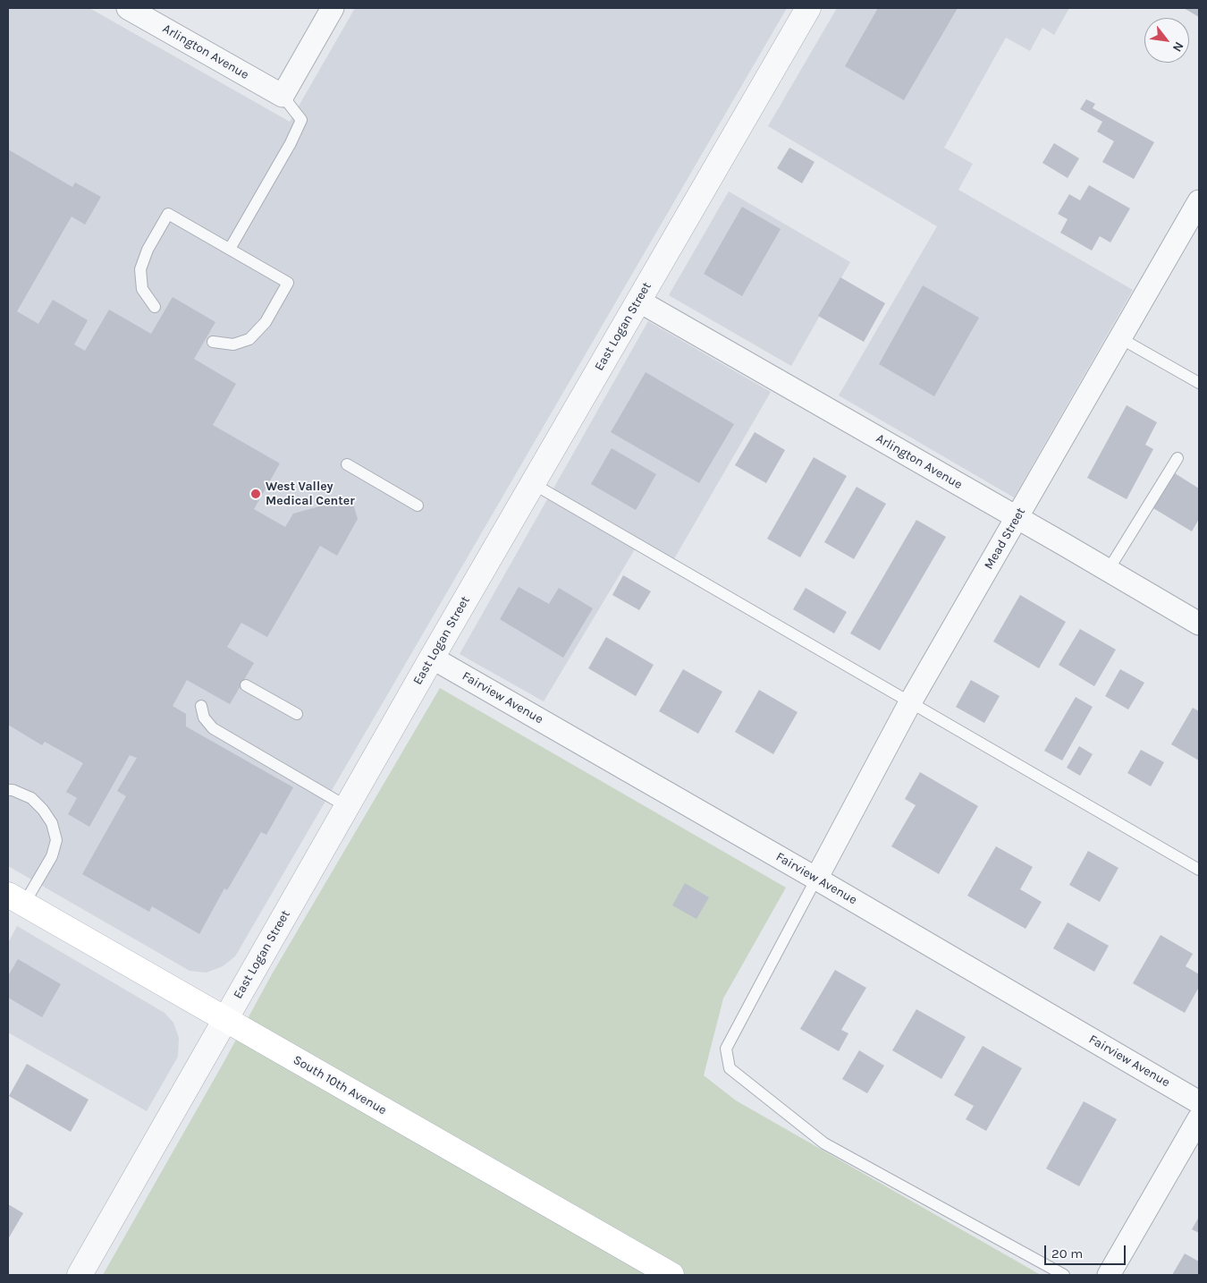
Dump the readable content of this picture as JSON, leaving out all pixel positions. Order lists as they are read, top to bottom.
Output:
{
  "streets": {
    "main road": ["South 10th Avenue"],
    "street": [
      "Arlington Avenue",
      "East Logan Street",
      "Mead Street",
      "Fairview Avenue"
    ]
  },
  "crossings": [
    ["Arlington Avenue", "East Logan Street"],
    ["Arlington Avenue", "Mead Street"],
    ["East Logan Street", "Fairview Avenue"],
    ["East Logan Street", "South 10th Avenue"],
    ["Mead Street", "Fairview Avenue"]
  ],
  "places": ["West Valley Medical Center"],
  "scale_bar": "20 m",
  "north": "bottom right"
}
